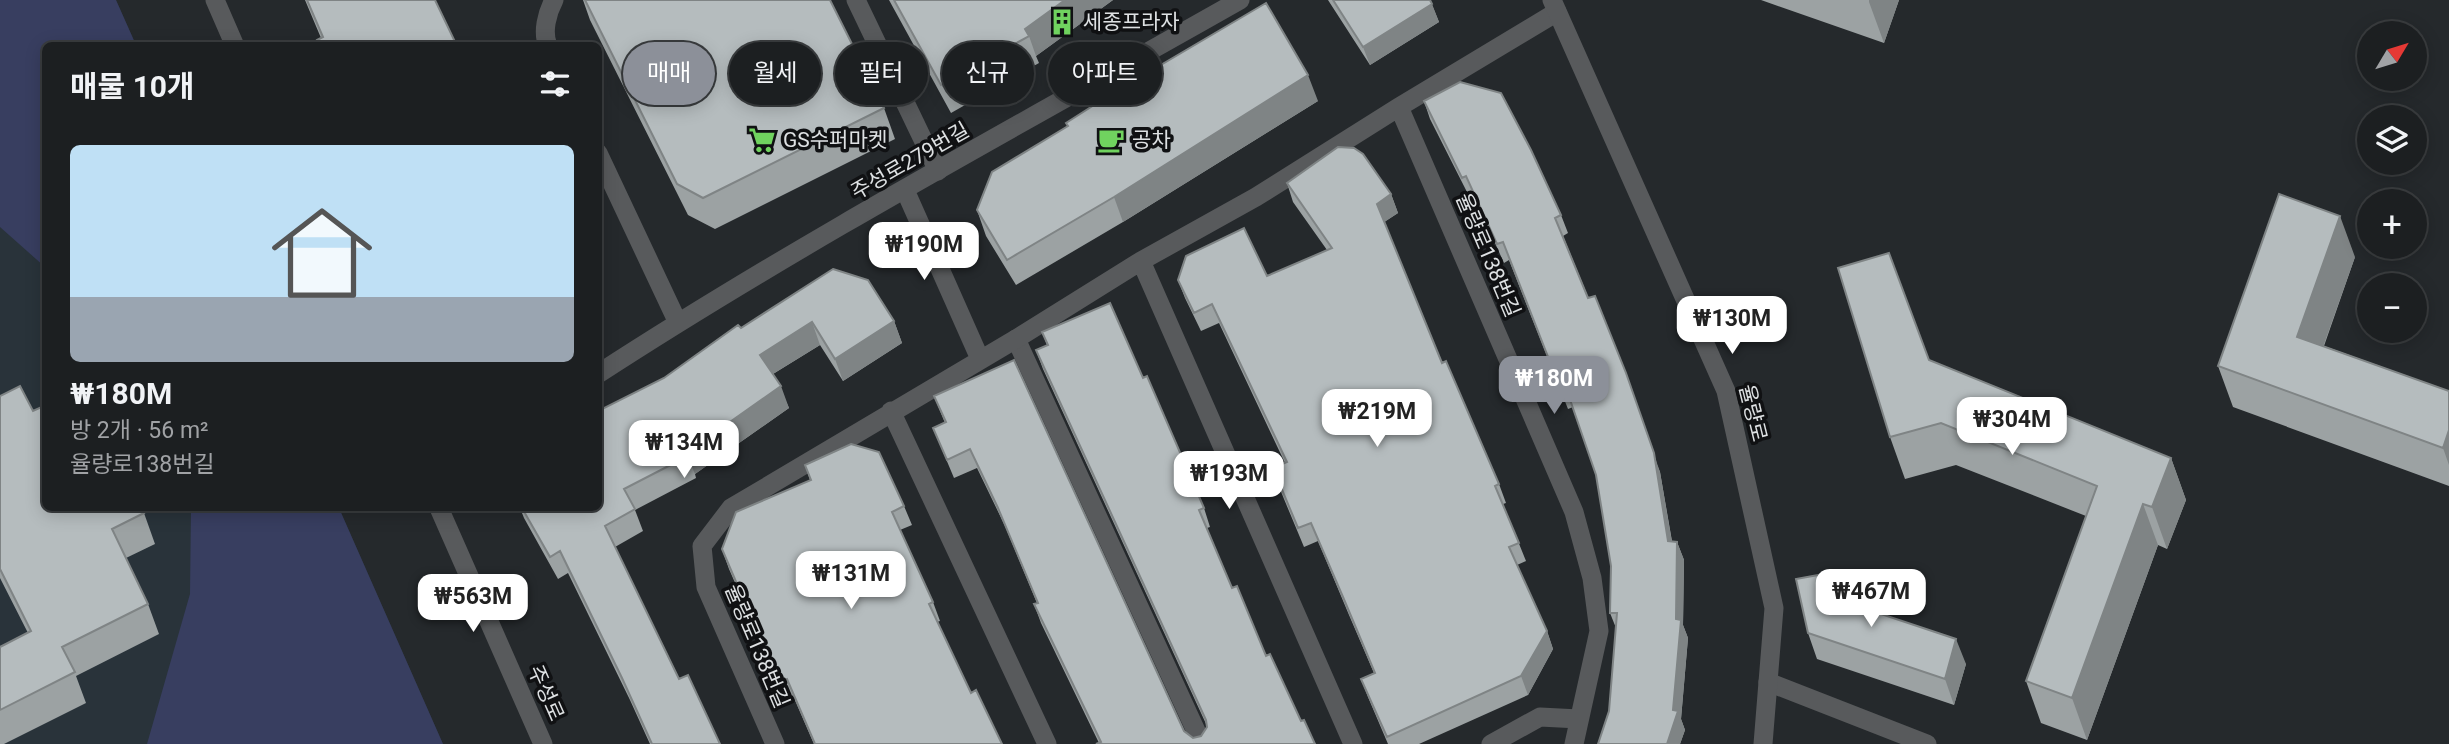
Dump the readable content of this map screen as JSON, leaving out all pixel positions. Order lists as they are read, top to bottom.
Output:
{
  "streets": {
    "street": [
      "주성로279번길",
      "율량로138번길",
      "율량로",
      "주성로"
    ]
  },
  "crossings": [
    ["율량로138번길", "율량로"]
  ],
  "places": {
    "building": ["세종프라자"],
    "supermarket": ["GS수퍼마켓"],
    "cafe": ["공차"]
  },
  "north": "top right",
  "page": {
    "map_buttons": ["+", "−"],
    "chip": [
      "매매",
      "월세",
      "필터",
      "신규",
      "아파트"
    ],
    "heading": "매물 10개",
    "list": [
      {
        "name": "₩180M",
        "note": "방 2개 · 56 m² · 율량로138번길"
      }
    ],
    "price": [
      "₩190M",
      "₩130M",
      "₩180M",
      "₩219M",
      "₩304M",
      "₩134M",
      "₩193M",
      "₩131M",
      "₩467M",
      "₩563M"
    ]
  }
}
